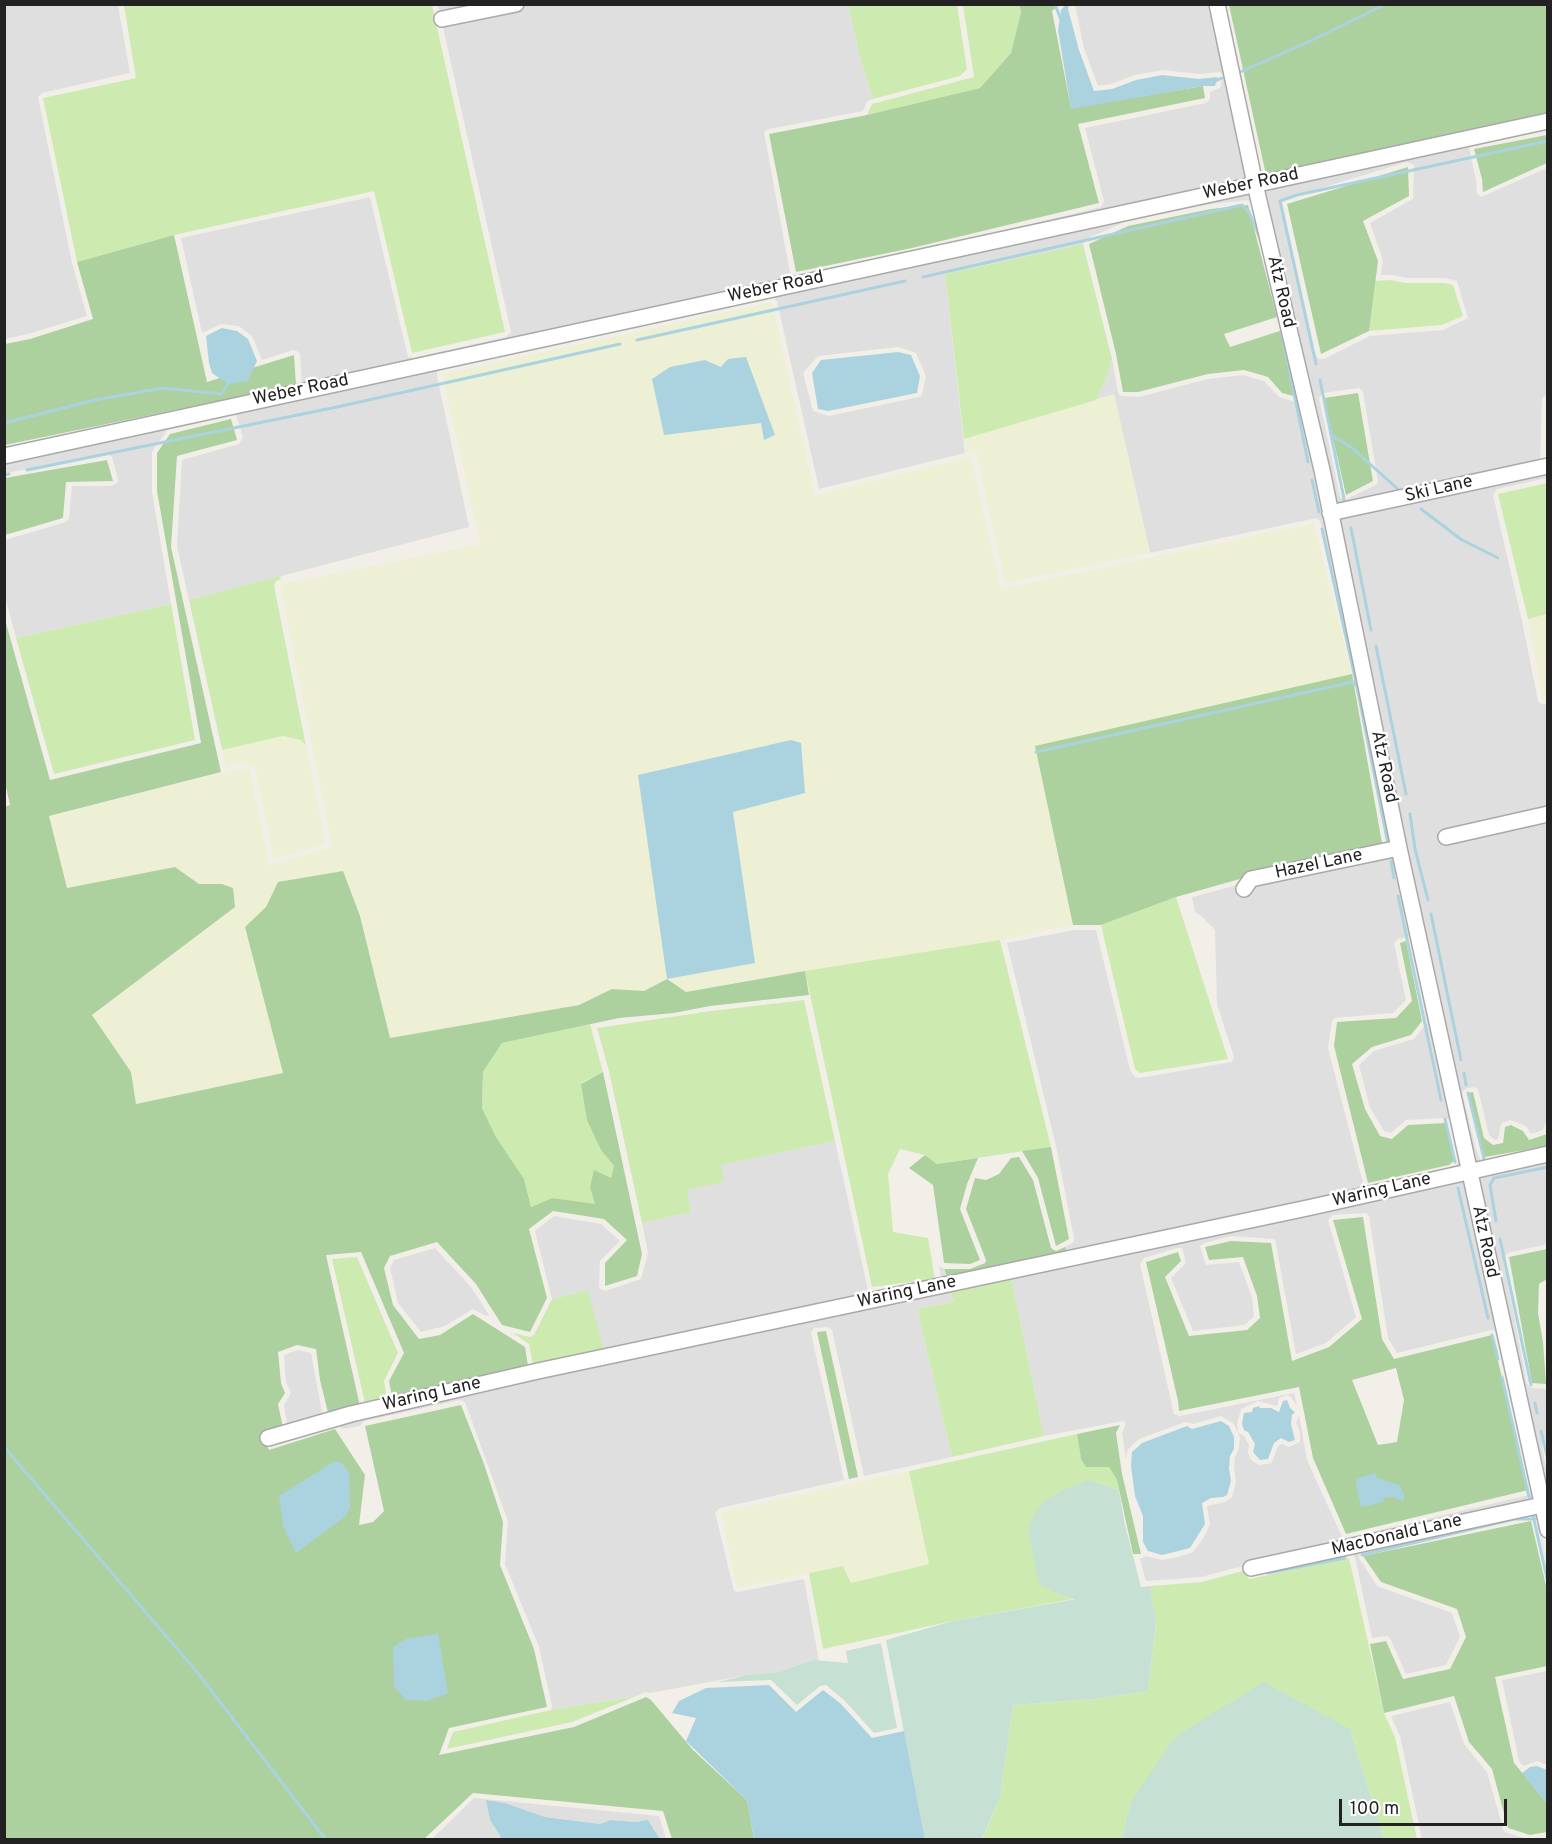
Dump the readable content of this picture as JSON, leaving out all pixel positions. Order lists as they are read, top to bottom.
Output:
{
  "streets": {
    "street": [
      "Weber Road",
      "Atz Road",
      "Ski Lane",
      "Hazel Lane",
      "Waring Lane",
      "MacDonald Lane"
    ]
  },
  "crossings": [
    ["Weber Road", "Atz Road"],
    ["Atz Road", "Ski Lane"],
    ["Atz Road", "Hazel Lane"],
    ["Atz Road", "Waring Lane"],
    ["Atz Road", "MacDonald Lane"]
  ],
  "scale_bar": "100 m"
}
